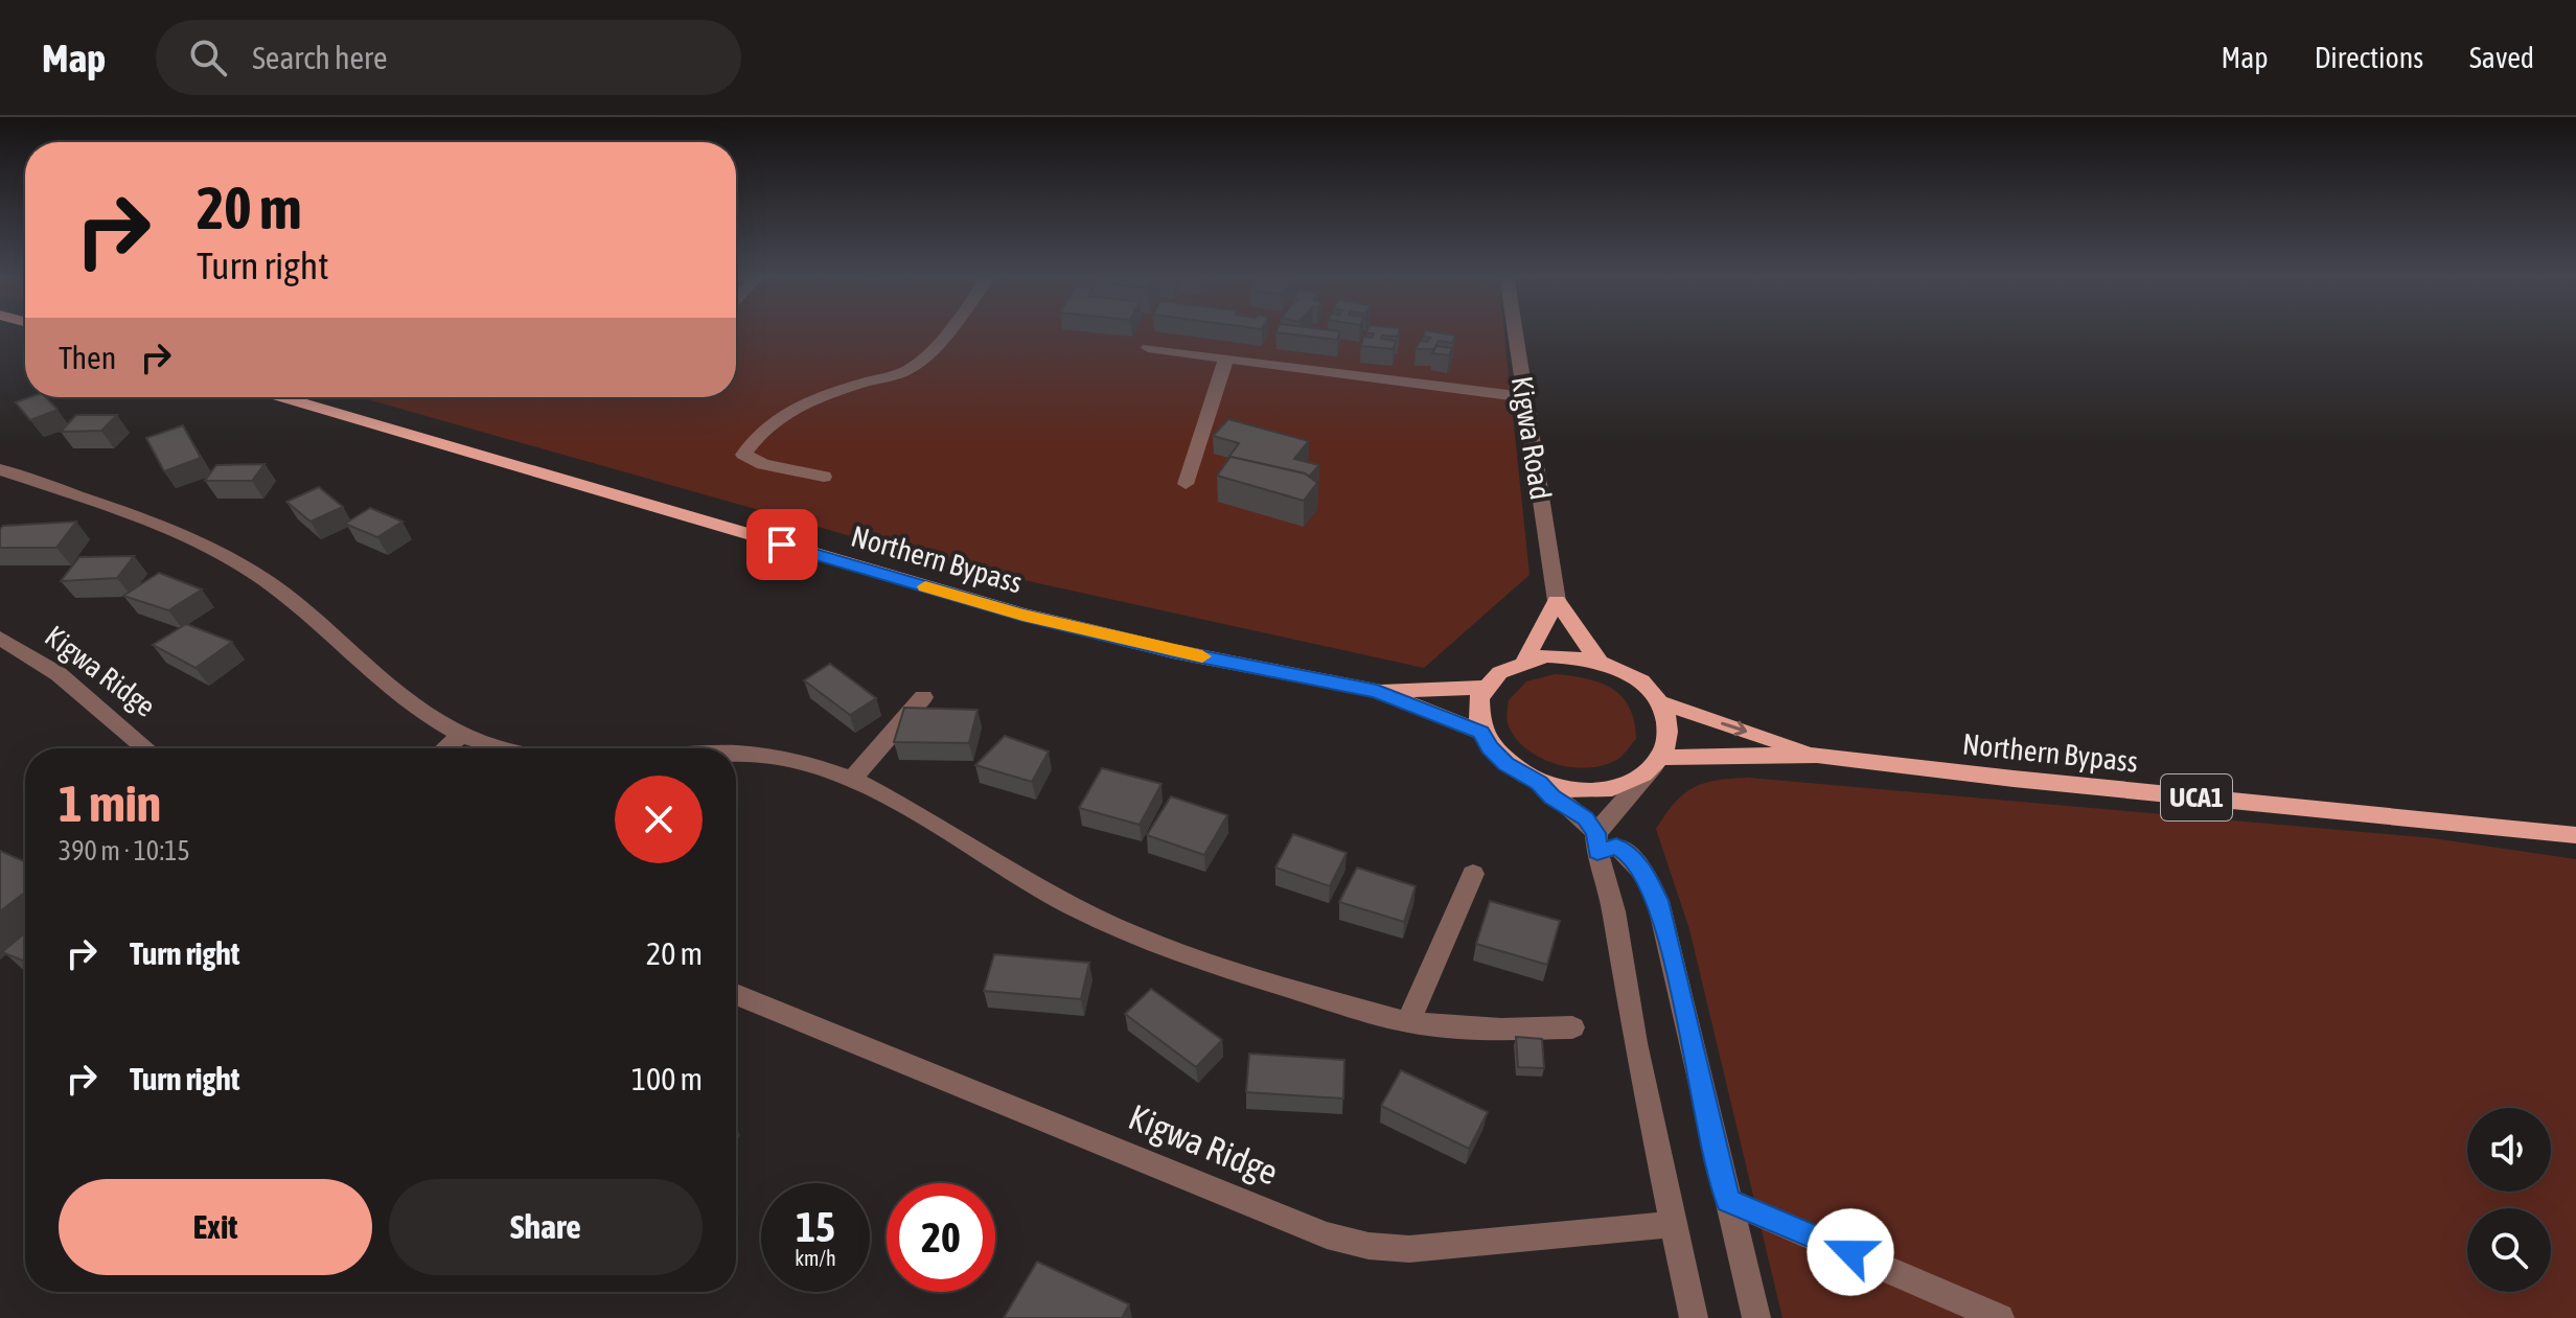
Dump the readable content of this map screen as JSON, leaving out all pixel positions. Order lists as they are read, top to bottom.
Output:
{
  "streets": {
    "main road": ["Northern Bypass", "UCA1"],
    "street": ["Kigwa Road", "Kigwa Ridge"]
  },
  "crossings": [
    ["Northern Bypass", "UCA1"]
  ],
  "page": {
    "header": "Map",
    "search": "Search here",
    "nav": ["Map", "Directions", "Saved"],
    "turn": ["20 m", "Turn right"],
    "then": "Then",
    "heading": ["1 min", "390 m · 10:15"],
    "list": [
      {
        "name": "Turn right",
        "value": "20 m"
      },
      {
        "name": "Turn right",
        "value": "100 m"
      }
    ],
    "buttons": ["Exit", "Share"],
    "speed": "15 km/h",
    "limit": "20"
  }
}
